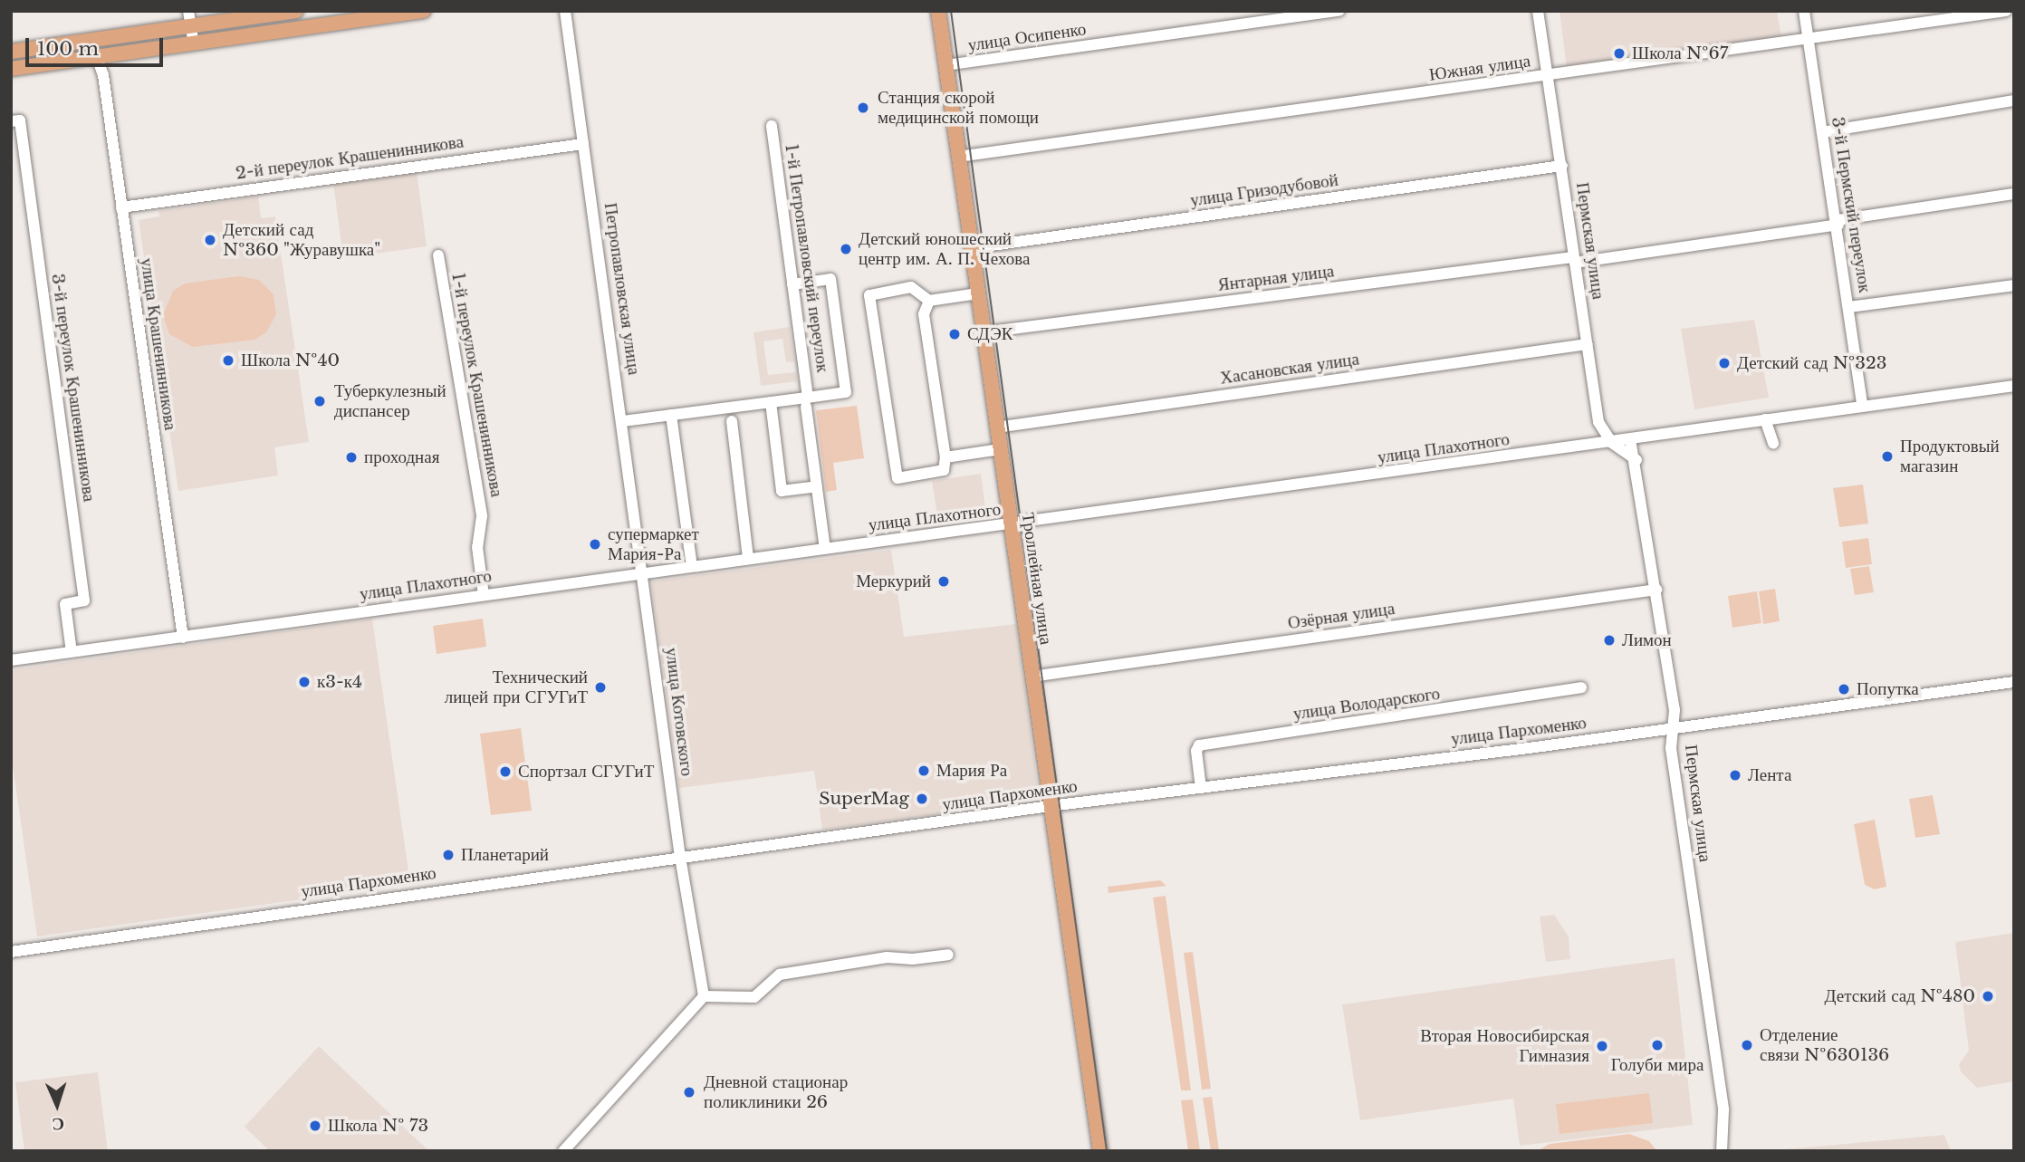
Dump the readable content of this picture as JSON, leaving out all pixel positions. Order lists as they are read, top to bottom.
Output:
{
  "streets": {
    "main road": ["Троллейная улица"],
    "street": [
      "улица Осипенко",
      "Южная улица",
      "2-й переулок Крашенинникова",
      "улица Гризодубовой",
      "3-й Пермский переулок",
      "Пермская улица",
      "1-й Петропавловский переулок",
      "Янтарная улица",
      "Петропавловская улица",
      "улица Крашенинникова",
      "Хасановская улица",
      "1-й переулок Крашенинникова",
      "3-й переулок Крашенинникова",
      "улица Плахотного",
      "Озёрная улица",
      "улица Володарского",
      "улица Котовского",
      "улица Пархоменко"
    ]
  },
  "crossings": [
    ["улица Осипенко", "Троллейная улица"],
    ["Южная улица", "3-й Пермский переулок"],
    ["Южная улица", "Пермская улица"],
    ["Южная улица", "Троллейная улица"],
    ["2-й переулок Крашенинникова", "Петропавловская улица"],
    ["2-й переулок Крашенинникова", "улица Крашенинникова"],
    ["улица Гризодубовой", "Пермская улица"],
    ["улица Гризодубовой", "Троллейная улица"],
    ["3-й Пермский переулок", "Янтарная улица"],
    ["3-й Пермский переулок", "улица Плахотного"],
    ["Пермская улица", "Янтарная улица"],
    ["Пермская улица", "Хасановская улица"],
    ["Пермская улица", "улица Плахотного"],
    ["Пермская улица", "Озёрная улица"],
    ["Пермская улица", "улица Пархоменко"],
    ["1-й Петропавловский переулок", "Петропавловская улица"],
    ["1-й Петропавловский переулок", "улица Плахотного"],
    ["Янтарная улица", "Троллейная улица"],
    ["Петропавловская улица", "улица Плахотного"],
    ["Петропавловская улица", "улица Котовского"],
    ["улица Крашенинникова", "улица Плахотного"],
    ["Хасановская улица", "Троллейная улица"],
    ["1-й переулок Крашенинникова", "улица Плахотного"],
    ["3-й переулок Крашенинникова", "улица Плахотного"],
    ["улица Плахотного", "Троллейная улица"],
    ["улица Плахотного", "улица Котовского"],
    ["Троллейная улица", "Озёрная улица"],
    ["Троллейная улица", "улица Пархоменко"],
    ["улица Володарского", "улица Пархоменко"],
    ["улица Котовского", "улица Пархоменко"]
  ],
  "places": [
    "Школа №67",
    "Станция скорой медицинской помощи",
    "Детский сад №360 \"Журавушка\"",
    "Детский юношеский центр им. А. П. Чехова",
    "СДЭК",
    "Школа №40",
    "Детский сад №323",
    "Туберкулезный диспансер",
    "Продуктовый магазин",
    "проходная",
    "супермаркет Мария-Ра",
    "Меркурий",
    "Лимон",
    "к3-к4",
    "Технический лицей при СГУГиТ",
    "Попутка",
    "Мария Ра",
    "Спортзал СГУГиТ",
    "Лента",
    "SuperMag",
    "Планетарий",
    "Детский сад №480",
    "Голуби мира",
    "Отделение связи №630136",
    "Вторая Новосибирская Гимназия",
    "Дневной стационар поликлиники 26",
    "Школа № 73"
  ],
  "scale_bar": "100 m",
  "north": "bottom"
}
